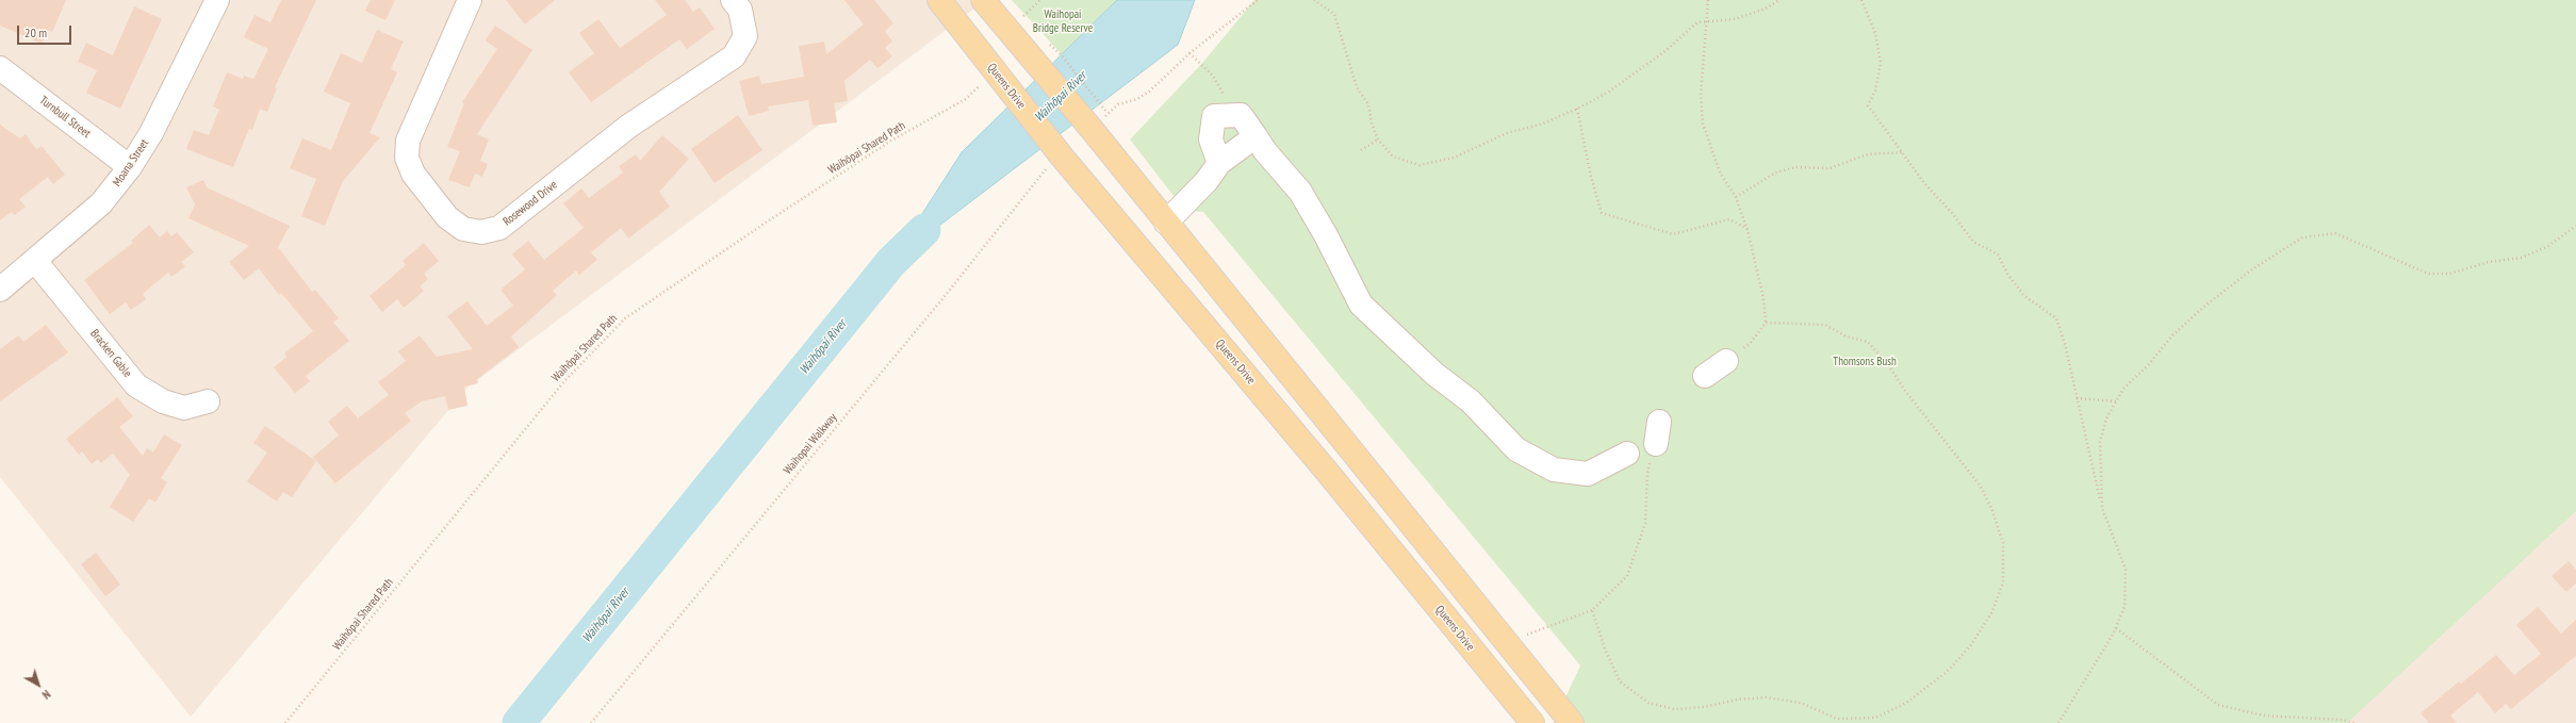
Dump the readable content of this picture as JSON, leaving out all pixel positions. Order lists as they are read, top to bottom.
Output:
{
  "streets": {
    "main road": ["Queens Drive"],
    "street": [
      "Turnbull Street",
      "Moana Street",
      "Rosewood Drive",
      "Bracken Gable"
    ],
    "path": ["Waihōpai Shared Path", "Waihopai Walkway"]
  },
  "crossings": [
    ["Turnbull Street", "Moana Street"],
    ["Moana Street", "Bracken Gable"]
  ],
  "water": ["Waihōpai River"],
  "parks": ["Waihopai Bridge Reserve", "Thomsons Bush"],
  "scale_bar": "20 m",
  "north": "bottom right"
}
